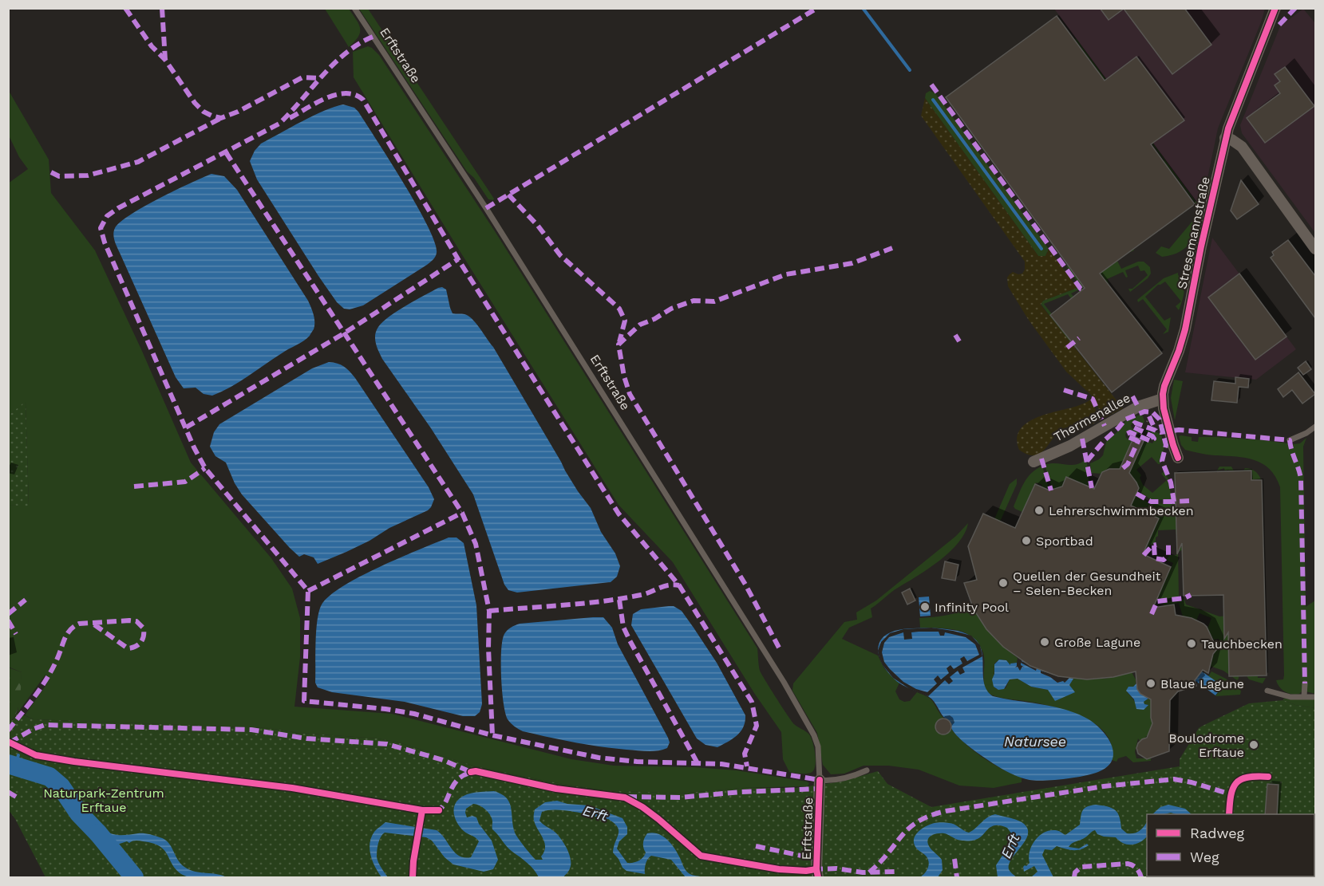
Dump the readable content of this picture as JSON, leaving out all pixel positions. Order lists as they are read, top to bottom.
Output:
{
  "streets": {
    "street": ["Erftstraße", "Stresemannstraße", "Thermenallee"]
  },
  "crossings": [
    ["Stresemannstraße", "Thermenallee"]
  ],
  "water": ["Natursee", "Erft"],
  "parks": ["Naturpark-Zentrum Erftaue"],
  "places": [
    "Lehrerschwimmbecken",
    "Sportbad",
    "Quellen der Gesundheit – Selen-Becken",
    "Infinity Pool",
    "Große Lagune",
    "Tauchbecken",
    "Blaue Lagune",
    "Boulodrome Erftaue"
  ],
  "legend": ["Radweg", "Weg"]
}
